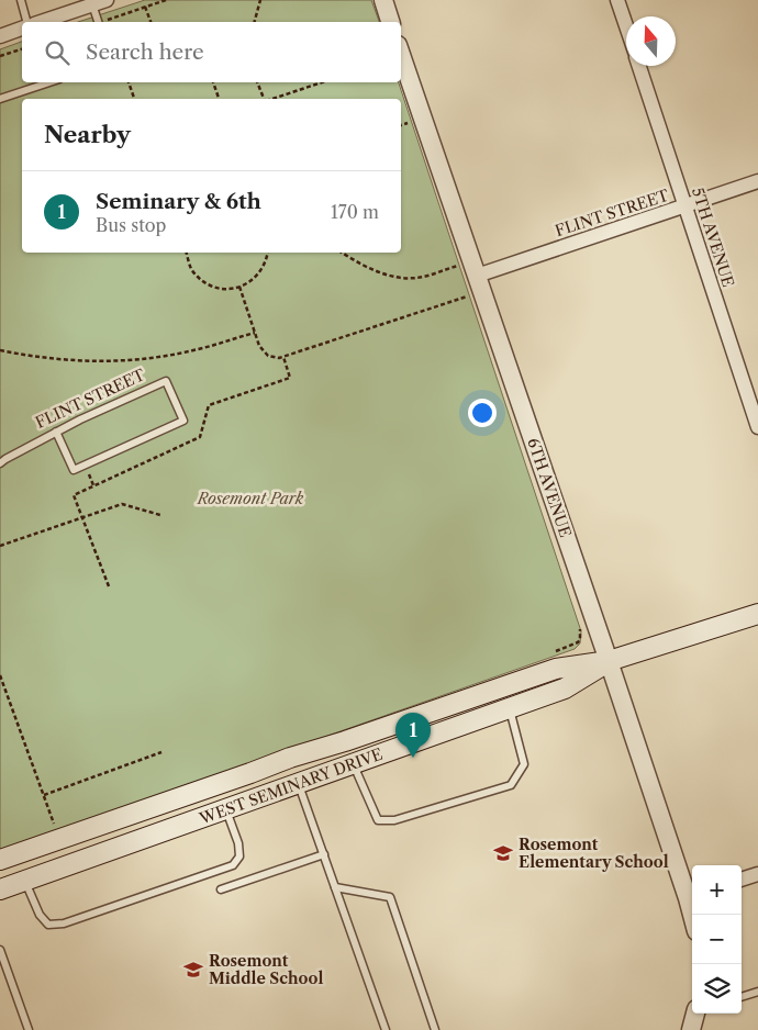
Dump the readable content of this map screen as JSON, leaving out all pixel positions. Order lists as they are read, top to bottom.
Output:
{
  "streets": {
    "main road": ["WEST SEMINARY DRIVE"],
    "street": ["FLINT STREET", "5TH AVENUE", "6TH AVENUE"]
  },
  "crossings": [
    ["FLINT STREET", "5TH AVENUE"],
    ["FLINT STREET", "6TH AVENUE"],
    ["6TH AVENUE", "WEST SEMINARY DRIVE"]
  ],
  "parks": ["Rosemont Park"],
  "places": {
    "school or university": ["Rosemont Elementary School", "Rosemont Middle School"]
  },
  "north": "top",
  "page": {
    "search": "Search here",
    "heading": "Nearby",
    "list": [
      {
        "mark": "1",
        "name": "Seminary & 6th",
        "note": "Bus stop",
        "value": "170 m"
      }
    ],
    "pins": "1",
    "map_buttons": ["+", "−"]
  }
}
